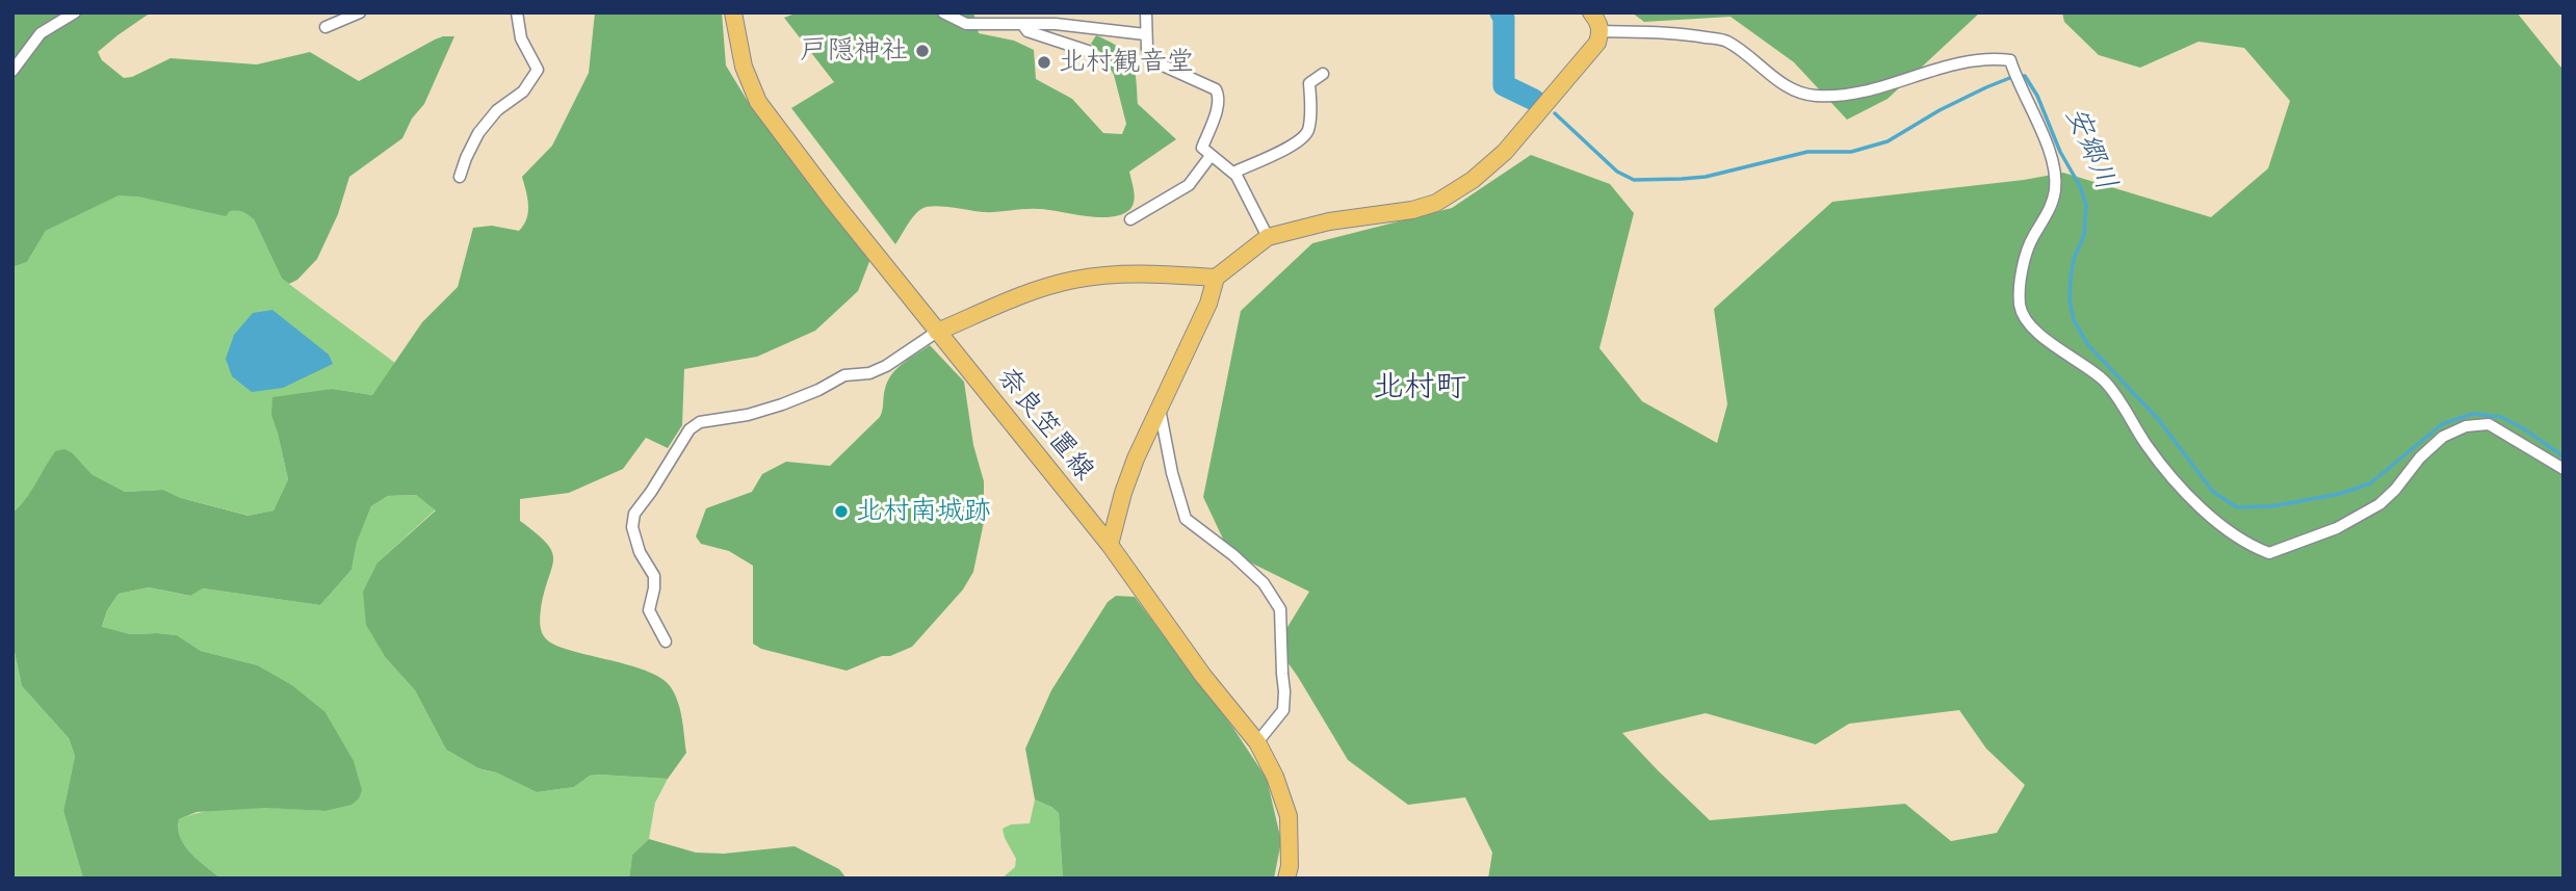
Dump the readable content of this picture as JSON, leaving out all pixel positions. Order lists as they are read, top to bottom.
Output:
{
  "streets": {
    "main road": ["奈良笠置線"]
  },
  "districts": ["北村町"],
  "water": ["安郷川"],
  "places": ["戸隠神社", "北村観音堂", "北村南城跡"]
}
